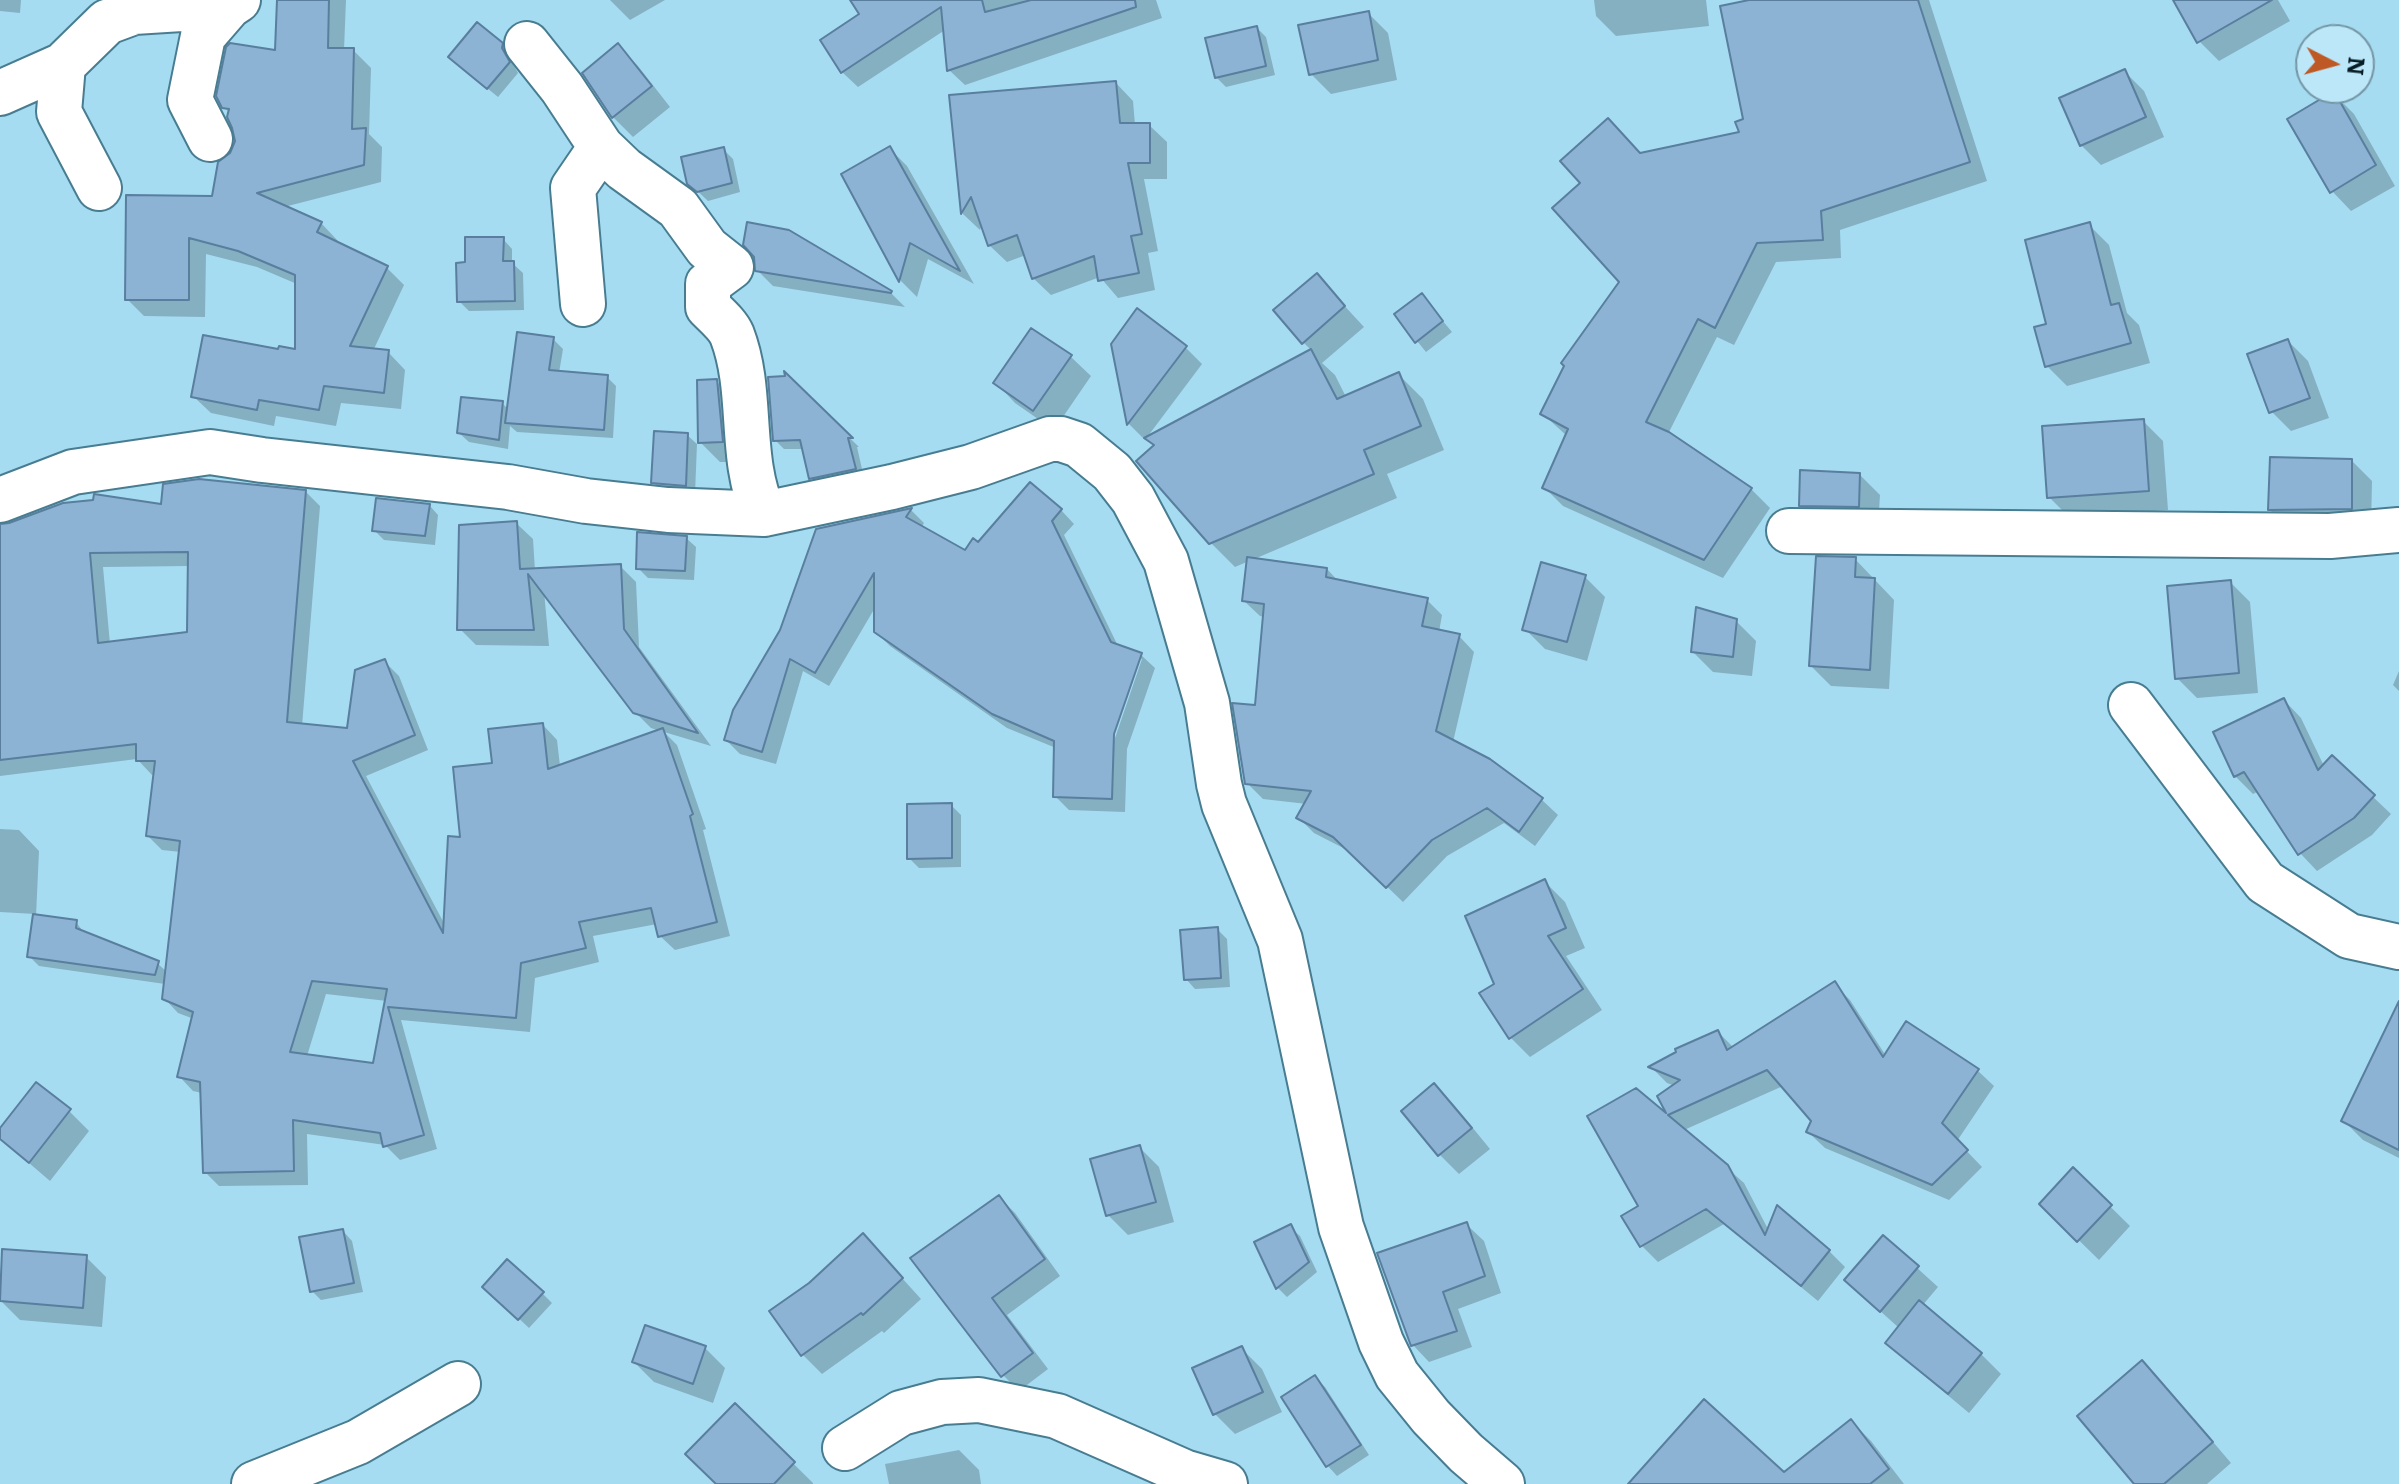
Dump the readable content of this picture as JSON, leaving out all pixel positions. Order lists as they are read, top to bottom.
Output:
{
  "north": "right"
}
